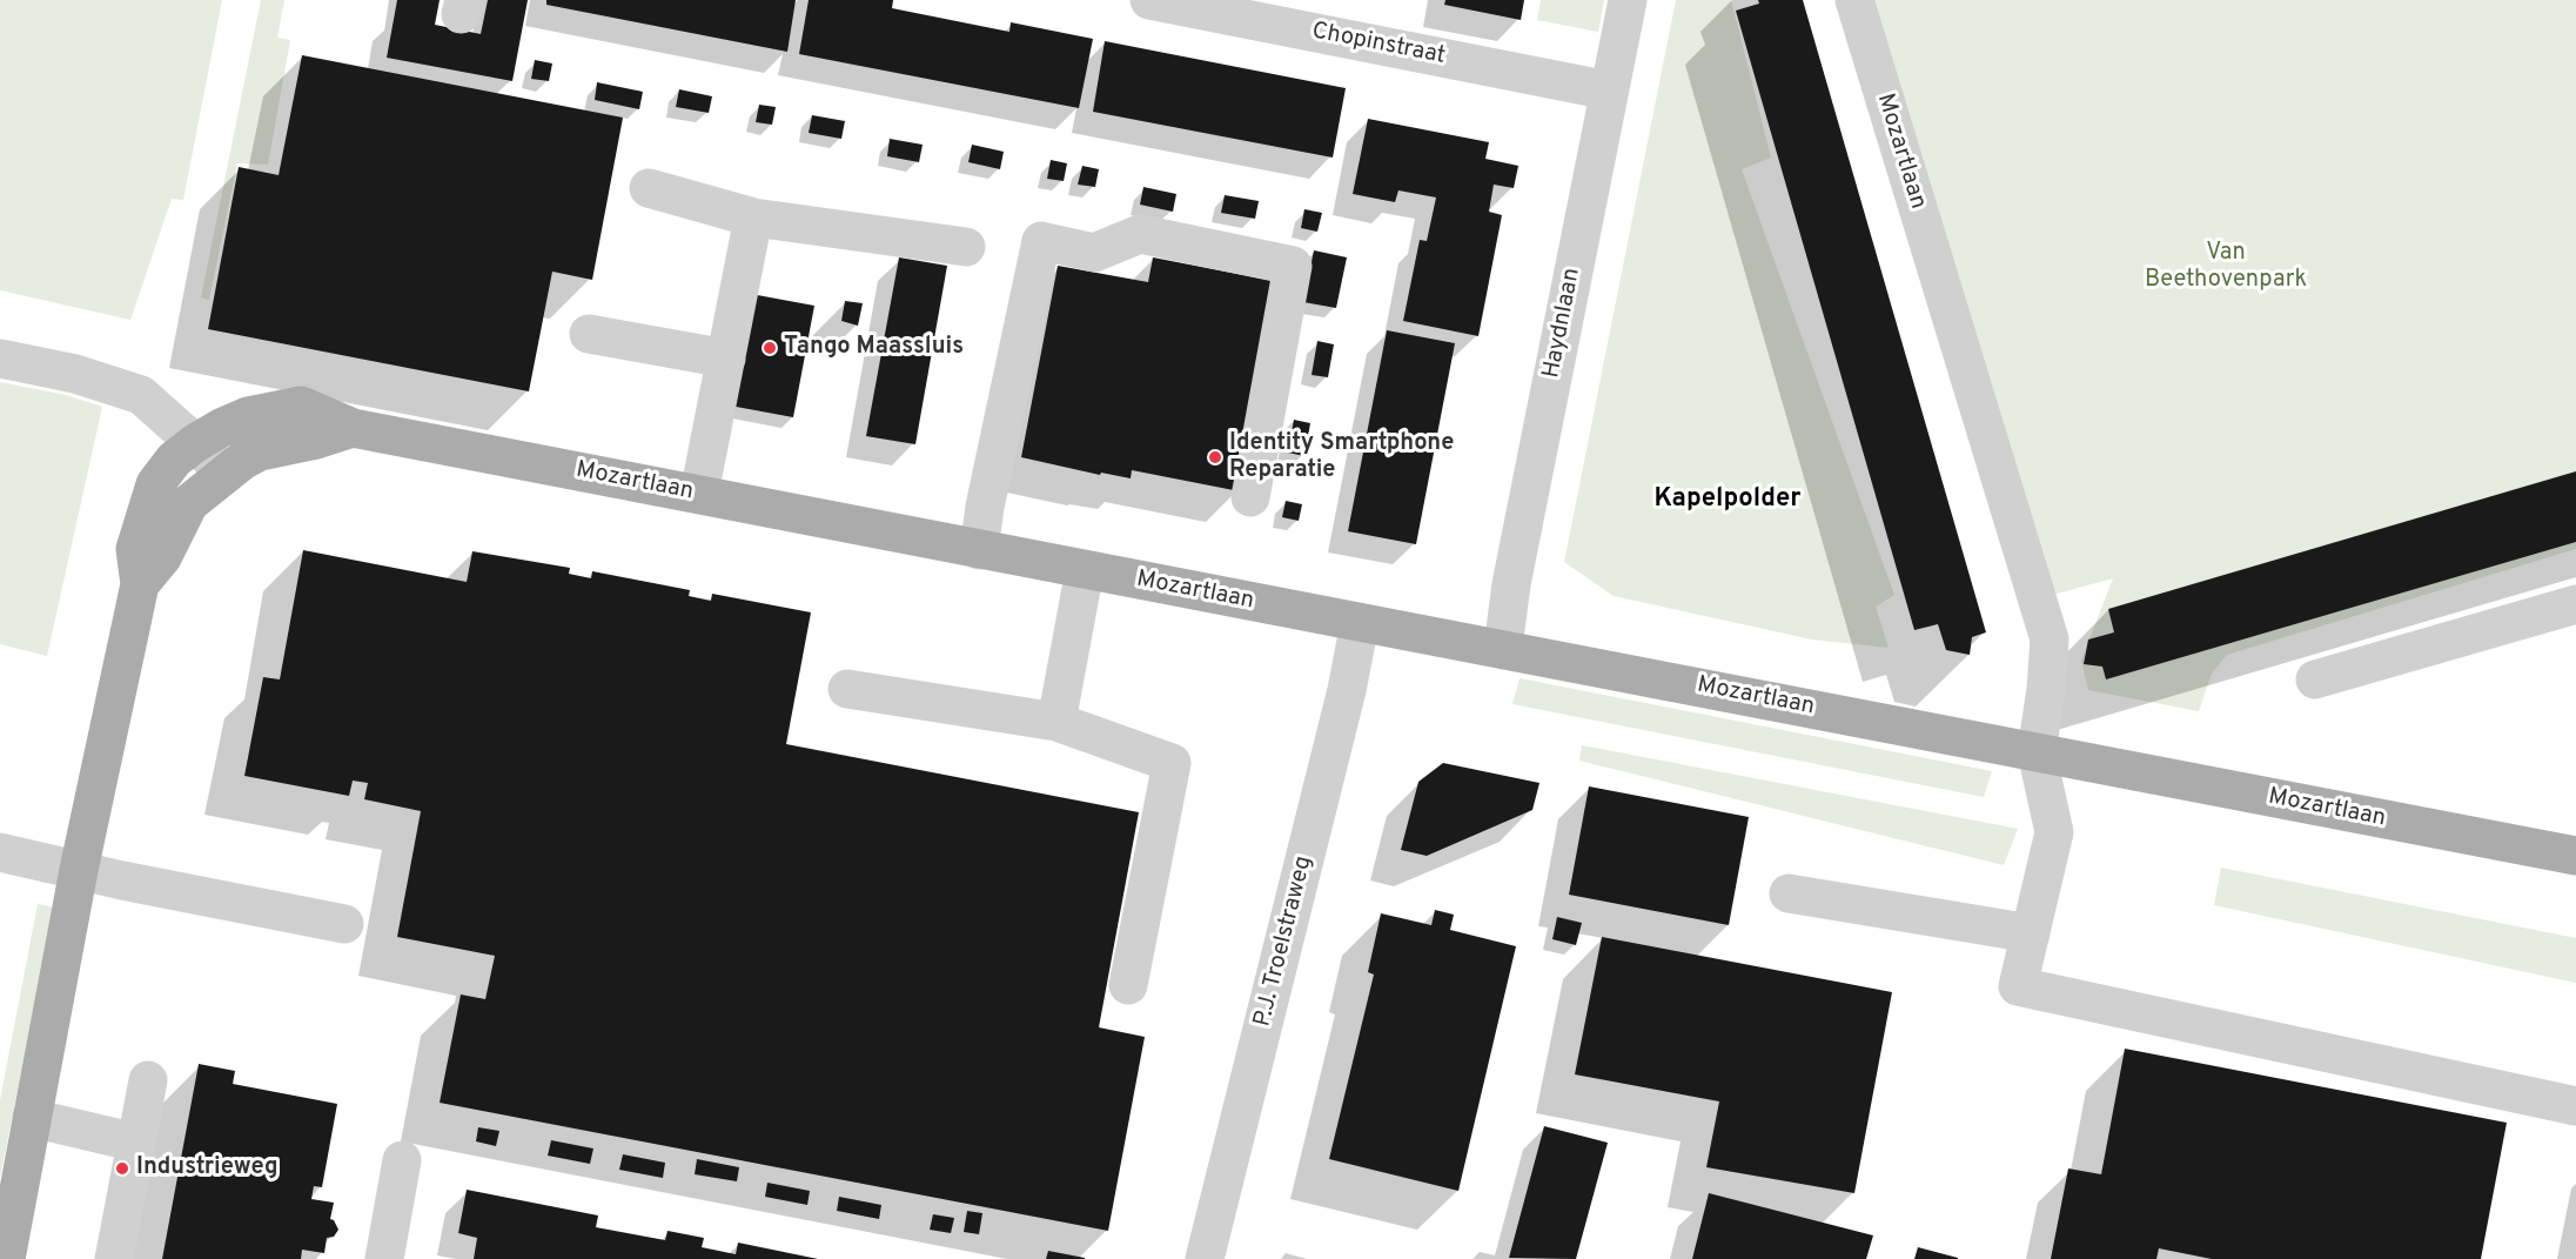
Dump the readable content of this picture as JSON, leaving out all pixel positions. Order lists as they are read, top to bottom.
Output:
{
  "streets": {
    "main road": ["Mozartlaan"],
    "street": ["Chopinstraat", "Haydnlaan", "P.J. Troelstraweg"]
  },
  "crossings": [
    ["Chopinstraat", "Haydnlaan"],
    ["Mozartlaan", "Haydnlaan"],
    ["Mozartlaan", "P.J. Troelstraweg"]
  ],
  "districts": ["Kapelpolder"],
  "parks": ["Van Beethovenpark"],
  "places": ["Tango Maassluis", "Identity Smartphone Reparatie", "Industrieweg"]
}
